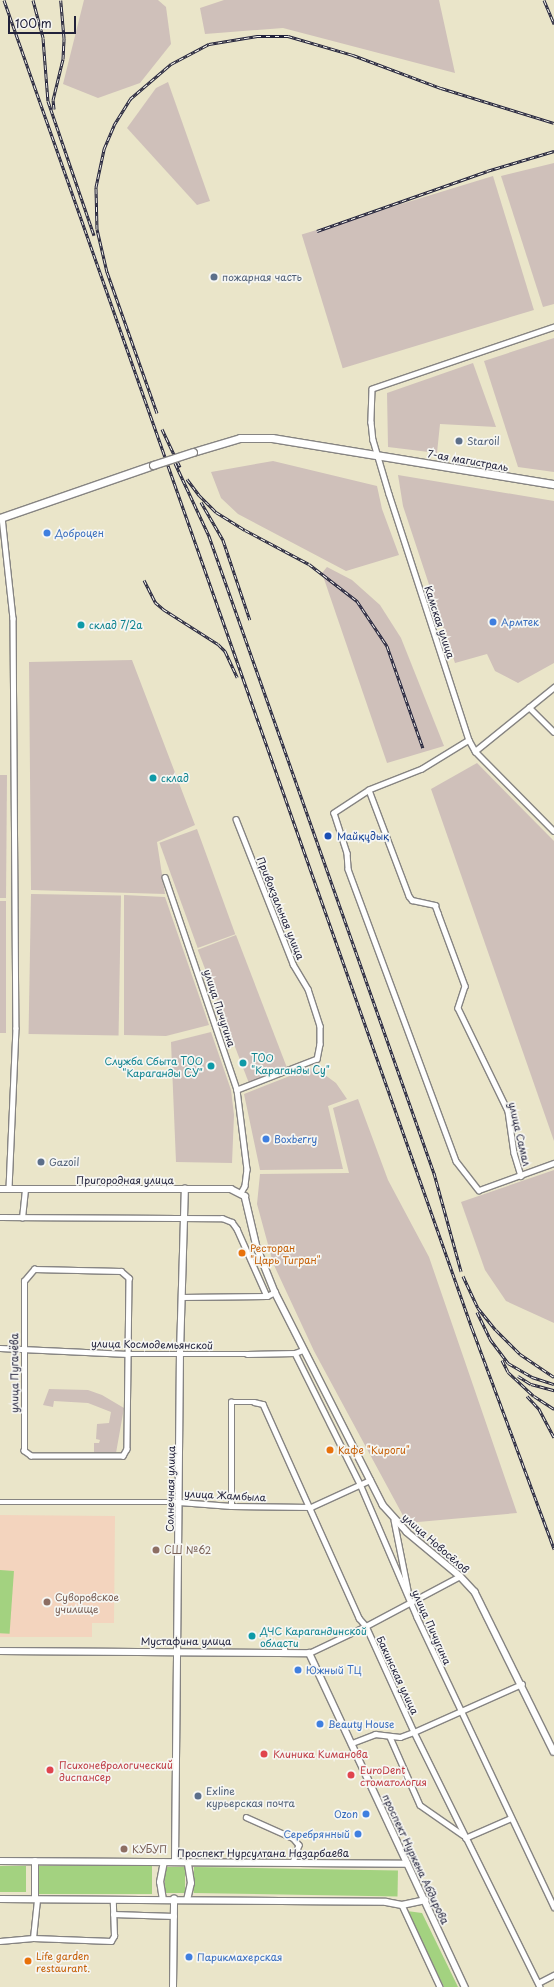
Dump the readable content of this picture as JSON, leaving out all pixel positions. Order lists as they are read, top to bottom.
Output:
{
  "streets": {
    "main road": [
      "7-ая магистраль",
      "Мустафина улица",
      "Проспект Нурсултана Назарбаева",
      "проспект Нуркена Абдирова"
    ],
    "street": [
      "Камская улица",
      "Привокзальная улица",
      "улица Пичугина",
      "улица Самал",
      "Пригородная улица",
      "улица Космодемьянской",
      "улица Пугачёва",
      "Солнечная улица",
      "улица Жамбыла",
      "улица Новосёлов",
      "Бакинская улица"
    ]
  },
  "crossings": [
    ["7-ая магистраль", "Камская улица"],
    ["Привокзальная улица", "улица Пичугина"],
    ["улица Пичугина", "Пригородная улица"],
    ["улица Пичугина", "улица Космодемьянской"],
    ["улица Пичугина", "улица Жамбыла"],
    ["улица Пичугина", "Мустафина улица"],
    ["Пригородная улица", "Солнечная улица"],
    ["улица Космодемьянской", "улица Пугачёва"],
    ["улица Космодемьянской", "Солнечная улица"],
    ["улица Космодемьянской", "улица Новосёлов"],
    ["Солнечная улица", "улица Жамбыла"],
    ["Солнечная улица", "Мустафина улица"],
    ["Солнечная улица", "Проспект Нурсултана Назарбаева"],
    ["улица Жамбыла", "улица Новосёлов"],
    ["улица Жамбыла", "Бакинская улица"],
    ["улица Новосёлов", "Мустафина улица"],
    ["Мустафина улица", "Бакинская улица"],
    ["Мустафина улица", "проспект Нуркена Абдирова"],
    ["Проспект Нурсултана Назарбаева", "проспект Нуркена Абдирова"]
  ],
  "places": [
    "пожарная часть",
    "Staroil",
    "Доброцен",
    "Армтек",
    "склад 7/2а",
    "склад",
    "Майқұдық",
    "ТОО \"Караганды Су\"",
    "Служба Сбыта ТОО \"Караганды СУ\"",
    "Boxberry",
    "Gazoil",
    "Ресторан \"Царь Тигран\"",
    "Кафе \"Кироги\"",
    "СШ №62",
    "Суворовское училище",
    "ДЧС Карагандинской области",
    "Южный ТЦ",
    "Beauty House",
    "Клиника Киманова",
    "Психоневрологический диспансер",
    "EuroDent стоматология",
    "Exline курьерская почта",
    "Ozon",
    "Серебрянный",
    "КУБУП",
    "Парикмахерская",
    "Life garden restaurant."
  ],
  "scale_bar": "100 m"
}
